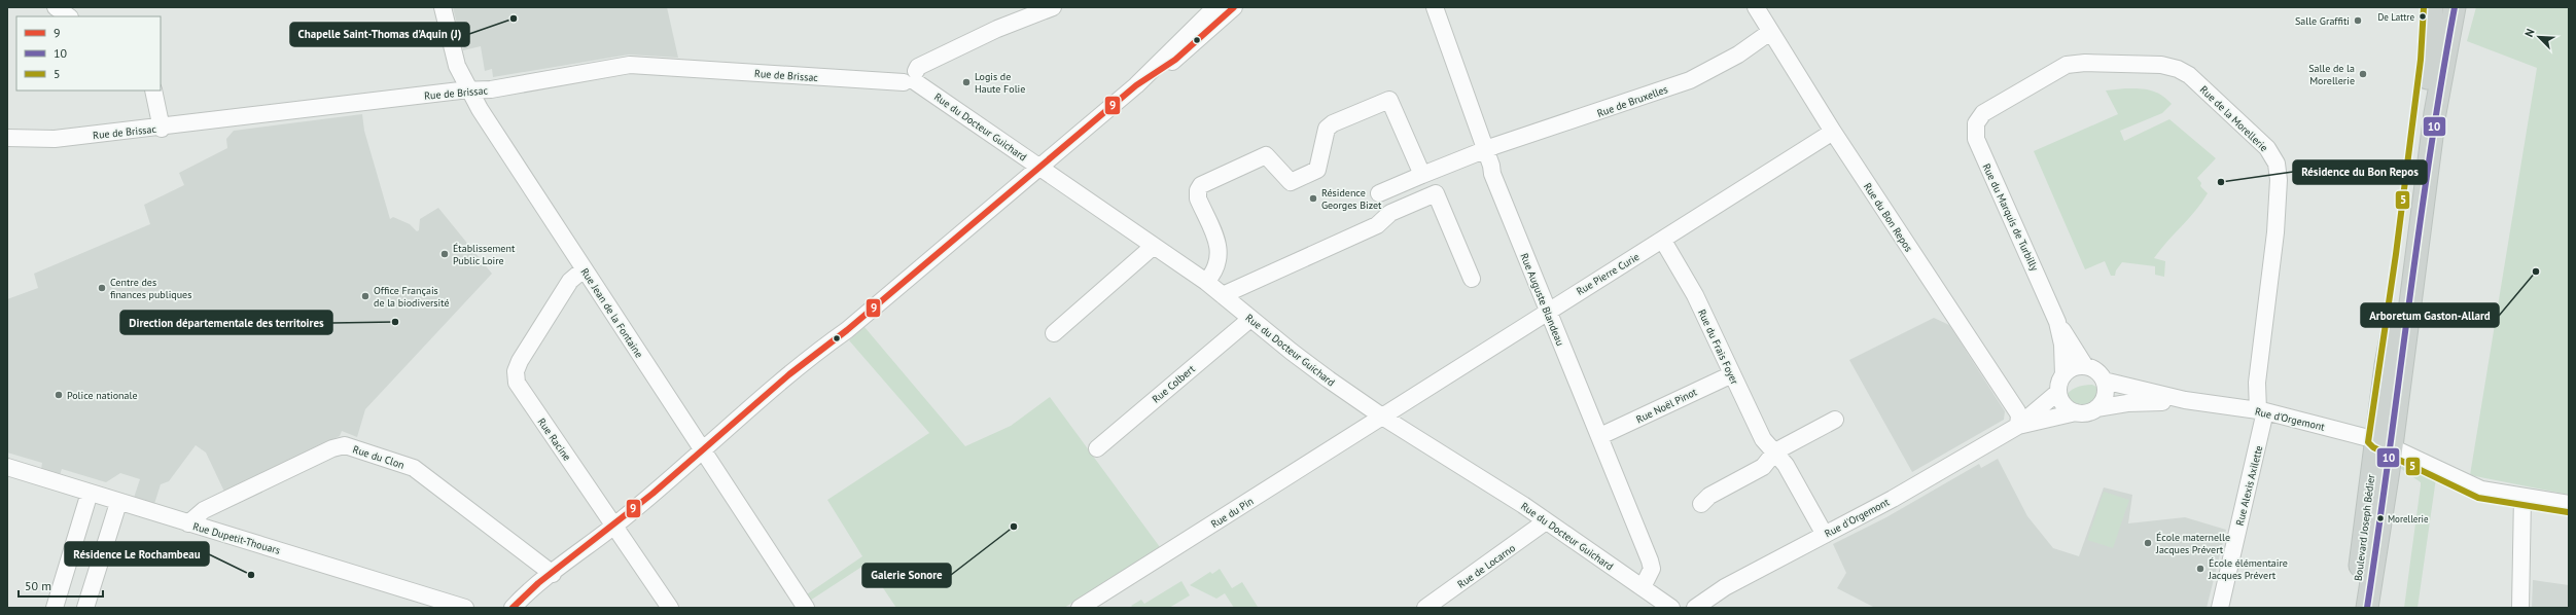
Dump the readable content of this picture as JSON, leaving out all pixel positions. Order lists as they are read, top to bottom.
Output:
{
  "streets": {
    "main road": ["Boulevard Joseph Bédier"],
    "street": [
      "Rue de Brissac",
      "Rue de Bruxelles",
      "Rue de la Morellerie",
      "Rue du Docteur Guichard",
      "Rue du Bon Repos",
      "Rue du Marquis de Turbilly",
      "Rue Pierre Curie",
      "Rue Auguste Blandeau",
      "Rue Jean de la Fontaine",
      "Rue du Frais Foyer",
      "Rue Colbert",
      "Rue Noël Pinot",
      "Rue d'Orgemont",
      "Rue Racine",
      "Rue du Clon",
      "Rue Alexis Axilette",
      "Rue du Pin",
      "Rue Dupetit-Thouars",
      "Rue de Locarno"
    ]
  },
  "crossings": [
    ["Rue de Brissac", "Rue du Docteur Guichard"],
    ["Rue de Brissac", "Rue Jean de la Fontaine"],
    ["Rue de Bruxelles", "Rue du Bon Repos"],
    ["Rue de Bruxelles", "Rue Auguste Blandeau"],
    ["Rue de la Morellerie", "Rue du Marquis de Turbilly"],
    ["Rue de la Morellerie", "Rue d'Orgemont"],
    ["Rue de la Morellerie", "Rue Alexis Axilette"],
    ["Rue du Docteur Guichard", "Rue Pierre Curie"],
    ["Rue du Docteur Guichard", "Rue Auguste Blandeau"],
    ["Rue du Docteur Guichard", "Rue Colbert"],
    ["Rue du Docteur Guichard", "Rue du Pin"],
    ["Rue du Docteur Guichard", "Rue de Locarno"],
    ["Rue du Bon Repos", "Rue Pierre Curie"],
    ["Rue du Bon Repos", "Rue d'Orgemont"],
    ["Rue du Marquis de Turbilly", "Rue d'Orgemont"],
    ["Rue Pierre Curie", "Rue Auguste Blandeau"],
    ["Rue Pierre Curie", "Rue du Frais Foyer"],
    ["Rue Pierre Curie", "Rue du Pin"],
    ["Rue Auguste Blandeau", "Rue Noël Pinot"],
    ["Rue Jean de la Fontaine", "Rue Racine"],
    ["Rue du Frais Foyer", "Rue Noël Pinot"],
    ["Rue du Frais Foyer", "Rue d'Orgemont"],
    ["Rue d'Orgemont", "Rue Alexis Axilette"],
    ["Rue d'Orgemont", "Boulevard Joseph Bédier"],
    ["Rue du Clon", "Rue Dupetit-Thouars"]
  ],
  "places": [
    "De Lattre",
    "Chapelle Saint-Thomas d’Aquin (J)",
    "Salle Graffiti",
    "Salle de la Morellerie",
    "Logis de Haute Folie",
    "Résidence du Bon Repos",
    "Résidence Georges Bizet",
    "Établissement Public Loire",
    "Arboretum Gaston-Allard",
    "Centre des finances publiques",
    "Office Français de la biodiversité",
    "Direction départementale des territoires",
    "Police nationale",
    "Morellerie",
    "Galerie Sonore",
    "École maternelle Jacques Prévert",
    "École élémentaire Jacques Prévert",
    "Résidence Le Rochambeau"
  ],
  "lines": ["transit line 9", "transit line 10", "transit line 5"],
  "legend": ["9", "10", "5"],
  "scale_bar": "50 m",
  "north": "top left"
}
